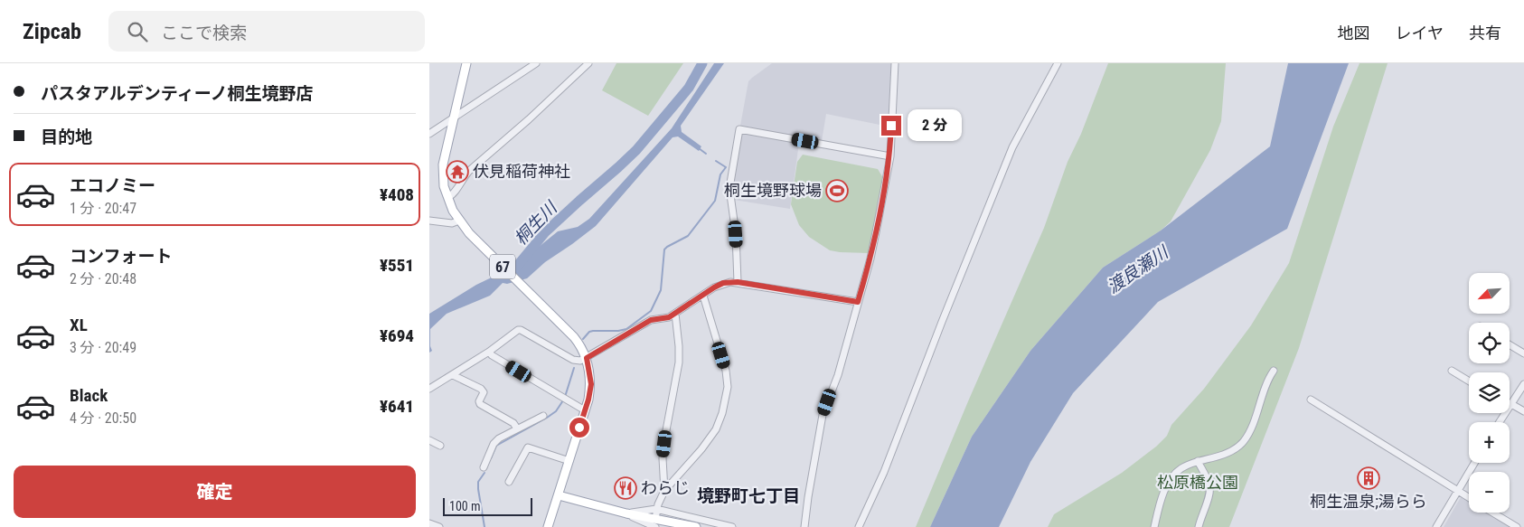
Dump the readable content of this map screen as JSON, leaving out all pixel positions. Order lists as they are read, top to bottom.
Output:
{
  "streets": {
    "main road": ["67"]
  },
  "districts": ["境野町七丁目"],
  "water": ["桐生川", "渡良瀬川"],
  "parks": ["松原橋公園"],
  "places": {
    "temple": ["伏見稲荷神社"],
    "sports": ["桐生境野球場"],
    "building": ["桐生温泉;湯らら"],
    "restaurant": ["わらじ"]
  },
  "scale_bar": "100 m",
  "north": "bottom left",
  "page": {
    "header": "Zipcab",
    "search": "ここで検索",
    "nav": ["地図", "レイヤ", "共有"],
    "banner": ["パスタアルデンティーノ桐生境野店", "目的地"],
    "bubble": "2 分",
    "list": [
      {
        "name": "エコノミー",
        "note": "1 分 · 20:47",
        "value": "¥408"
      },
      {
        "name": "コンフォート",
        "note": "2 分 · 20:48",
        "value": "¥551"
      },
      {
        "name": "XL",
        "note": "3 分 · 20:49",
        "value": "¥694"
      },
      {
        "name": "Black",
        "note": "4 分 · 20:50",
        "value": "¥641"
      }
    ],
    "map_buttons": ["+", "−"],
    "buttons": "確定",
    "scale": "100 m"
  }
}
